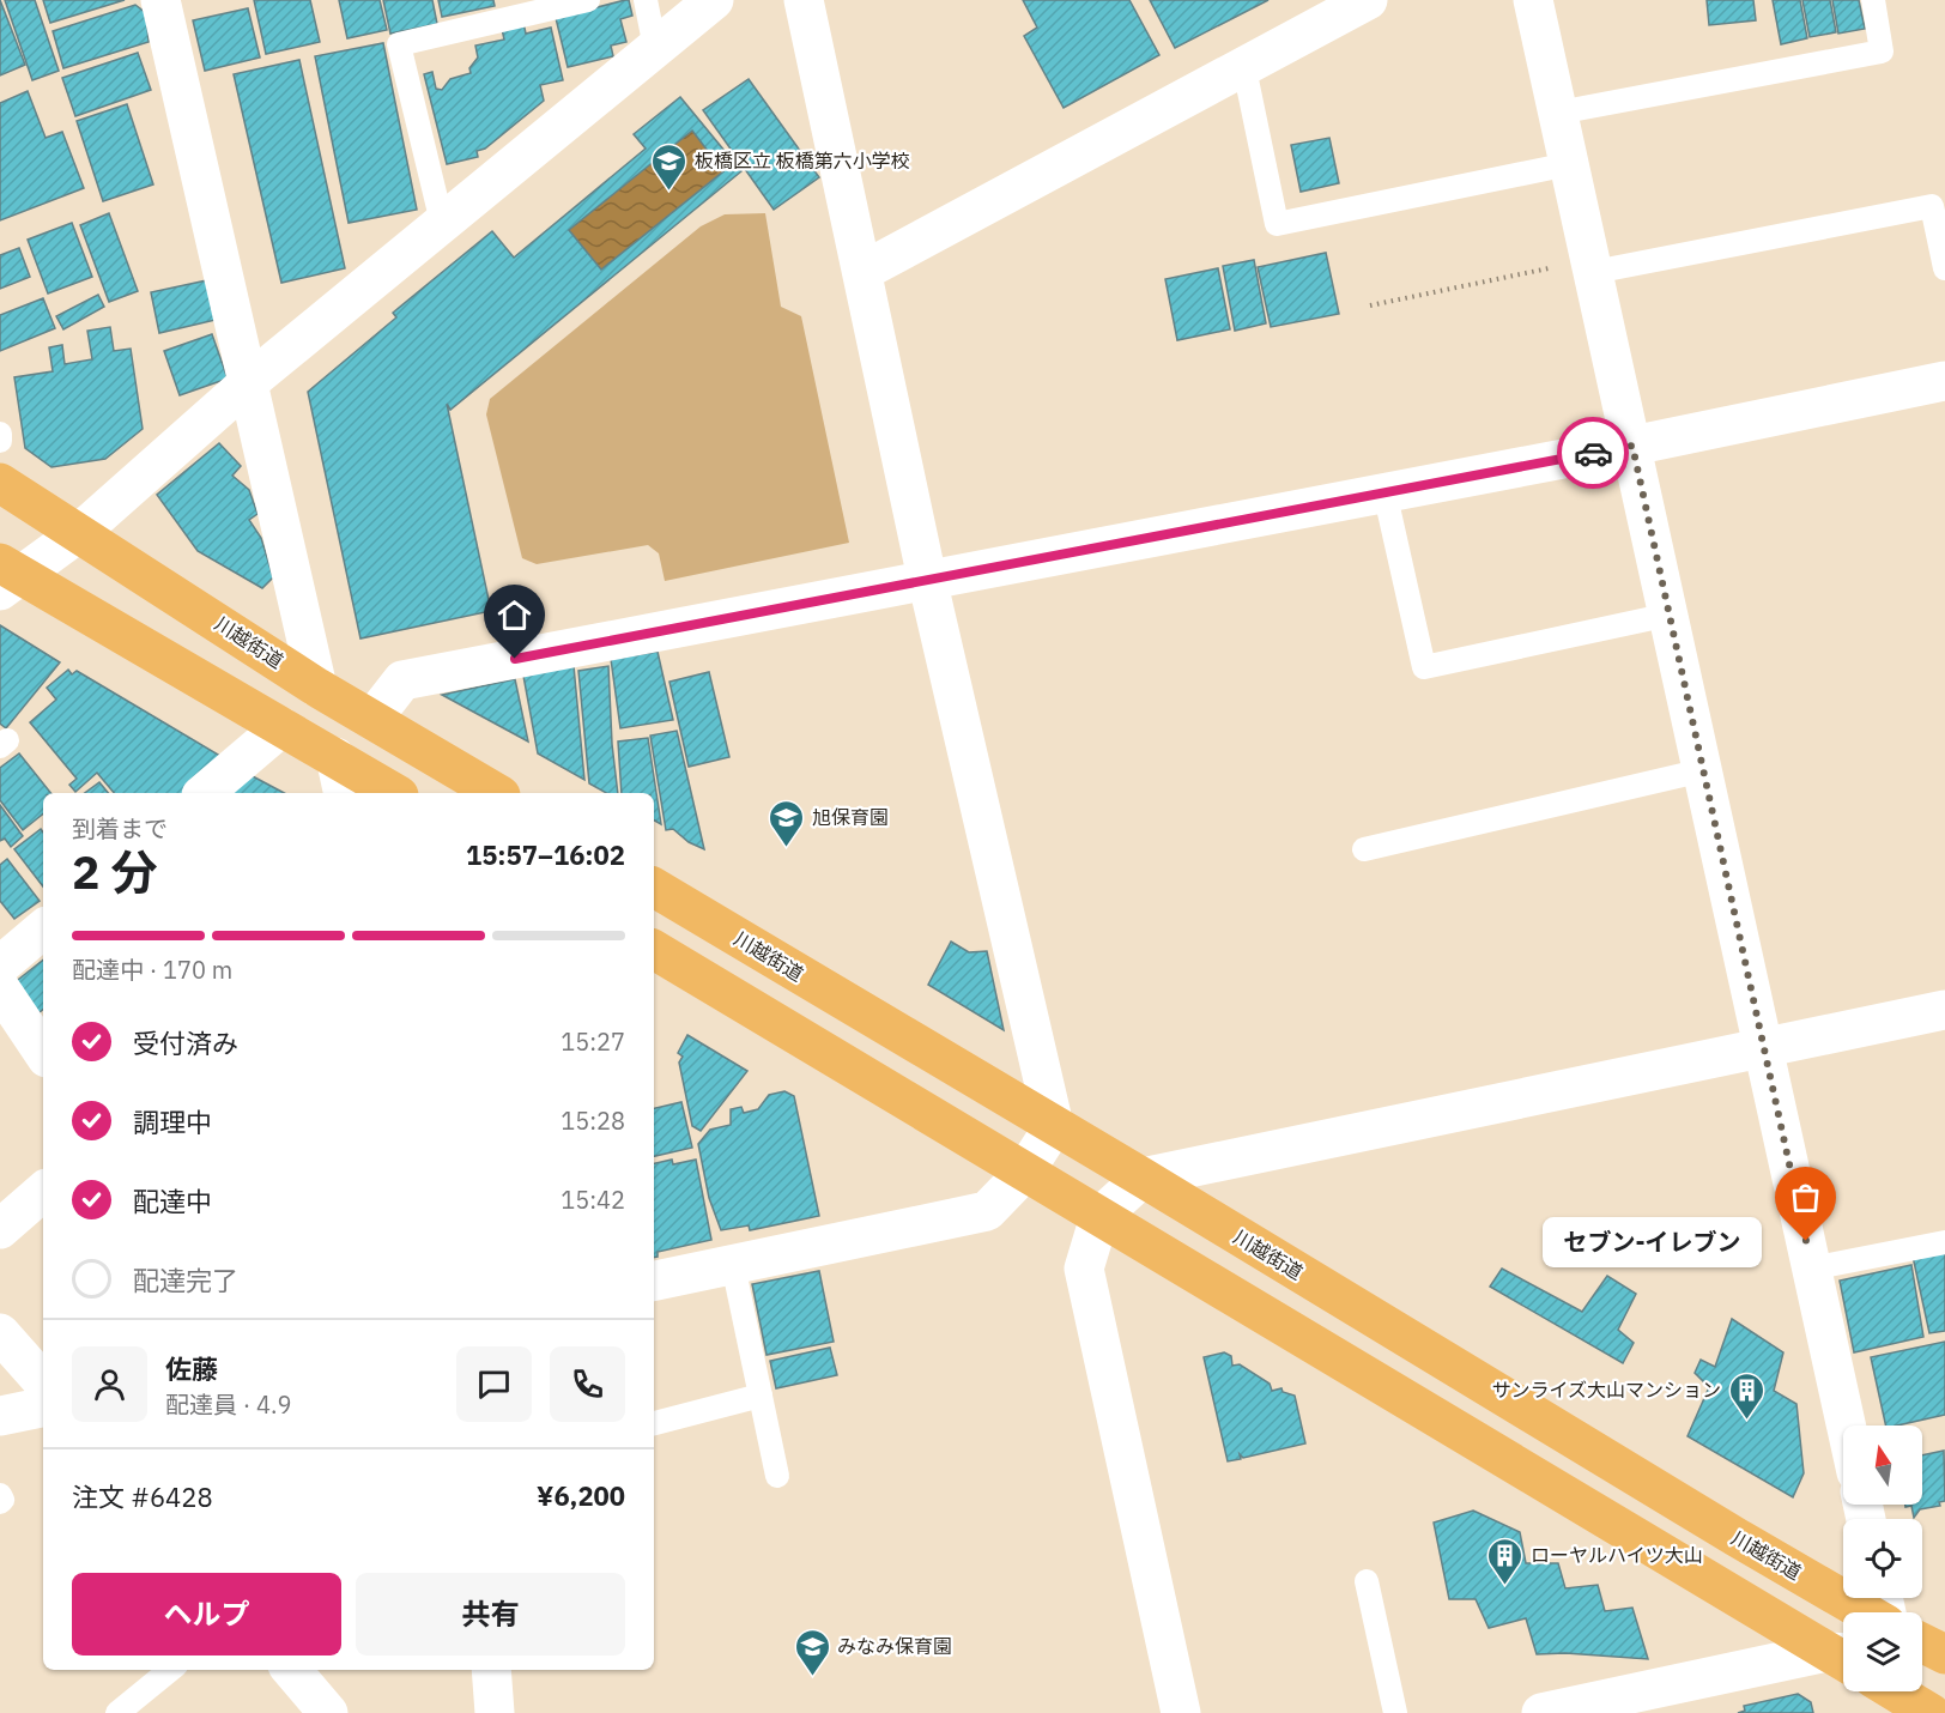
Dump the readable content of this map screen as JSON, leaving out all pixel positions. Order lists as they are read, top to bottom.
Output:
{
  "streets": {
    "highway": ["川越街道"]
  },
  "places": {
    "school or university": ["板橋区立 板橋第六小学校", "旭保育園", "みなみ保育園"],
    "other": ["セブン-イレブン"],
    "building": ["サンライズ大山マンション", "ローヤルハイツ大山"]
  },
  "north": "top",
  "page": {
    "heading": ["2 分", "到着まで", "15:57–16:02"],
    "panel": [
      "佐藤",
      "配達員 · 4.9",
      "注文 #6428",
      "¥6,200"
    ],
    "bar": "配達中 · 170 m",
    "list": [
      ["受付済み", "15:27"],
      ["調理中", "15:28"],
      ["配達中", "15:42"],
      "配達完了"
    ],
    "bubble": "セブン-イレブン",
    "buttons": ["ヘルプ", "共有"]
  }
}
